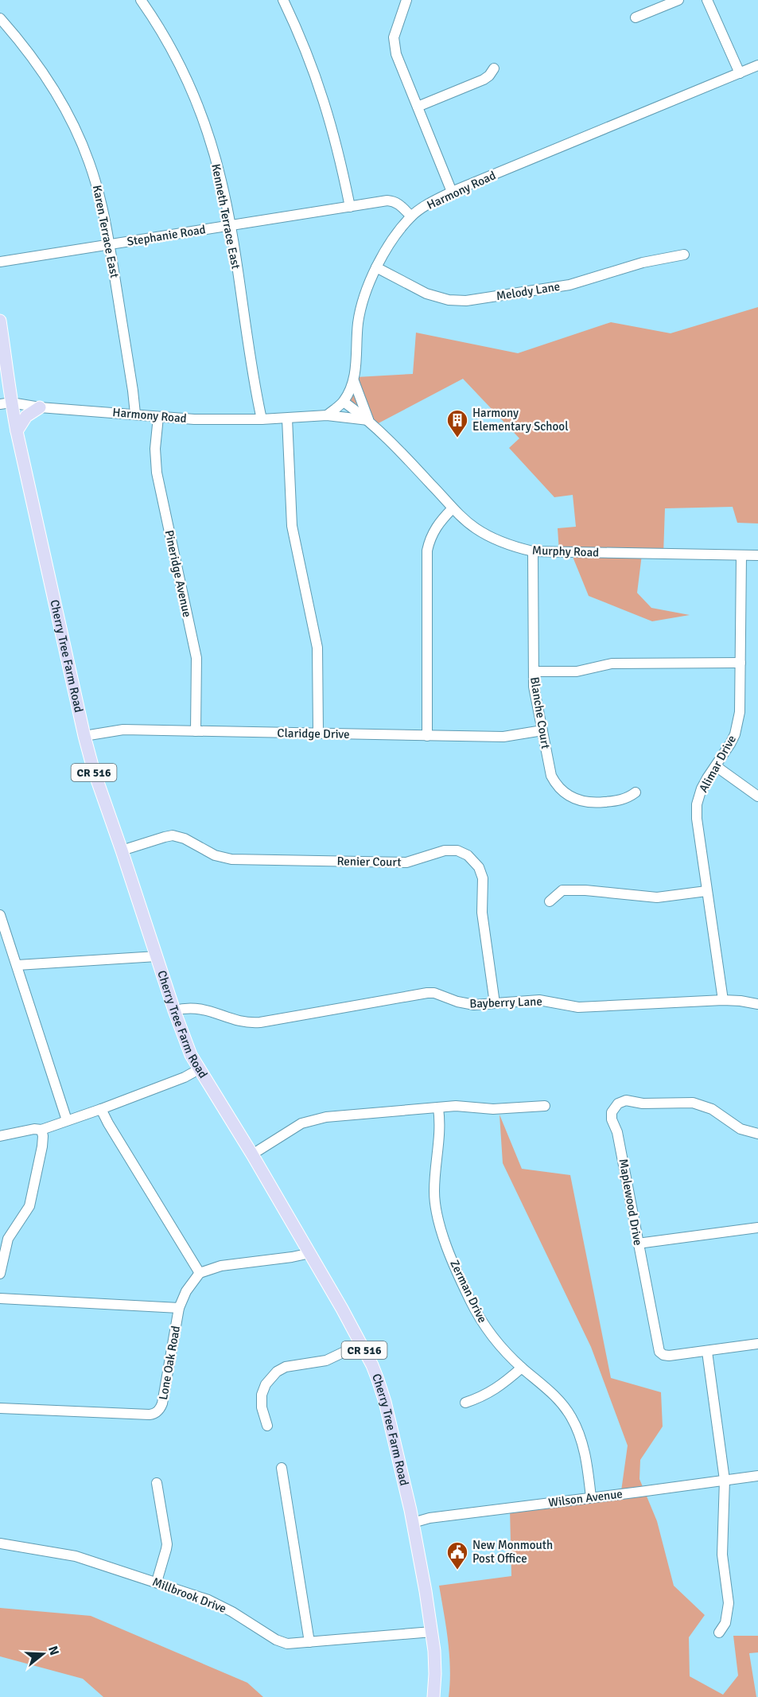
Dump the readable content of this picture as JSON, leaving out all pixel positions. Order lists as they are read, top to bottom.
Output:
{
  "streets": {
    "main road": ["Cherry Tree Farm Road", "CR 516"],
    "street": [
      "Harmony Road",
      "Kenneth Terrace East",
      "Karen Terrace East",
      "Stephanie Road",
      "Melody Lane",
      "Murphy Road",
      "Pineridge Avenue",
      "Blanche Court",
      "Claridge Drive",
      "Alimar Drive",
      "Renier Court",
      "Bayberry Lane",
      "Maplewood Drive",
      "Zerman Drive",
      "Lone Oak Road",
      "Wilson Avenue",
      "Millbrook Drive"
    ]
  },
  "crossings": [
    ["Harmony Road", "Kenneth Terrace East"],
    ["Harmony Road", "Karen Terrace East"],
    ["Harmony Road", "Stephanie Road"],
    ["Harmony Road", "Melody Lane"],
    ["Harmony Road", "Murphy Road"],
    ["Harmony Road", "Pineridge Avenue"],
    ["Harmony Road", "Cherry Tree Farm Road"],
    ["Kenneth Terrace East", "Stephanie Road"],
    ["Karen Terrace East", "Stephanie Road"],
    ["Murphy Road", "Blanche Court"],
    ["Murphy Road", "Alimar Drive"],
    ["Pineridge Avenue", "Claridge Drive"],
    ["Cherry Tree Farm Road", "Claridge Drive"],
    ["Cherry Tree Farm Road", "Renier Court"],
    ["Cherry Tree Farm Road", "Bayberry Lane"],
    ["Cherry Tree Farm Road", "Wilson Avenue"],
    ["Cherry Tree Farm Road", "Millbrook Drive"],
    ["Blanche Court", "Claridge Drive"],
    ["Alimar Drive", "Bayberry Lane"],
    ["Renier Court", "Bayberry Lane"],
    ["Zerman Drive", "Wilson Avenue"]
  ],
  "places": {
    "building": ["Harmony Elementary School"],
    "public building": ["New Monmouth Post Office"]
  },
  "north": "right"
}
